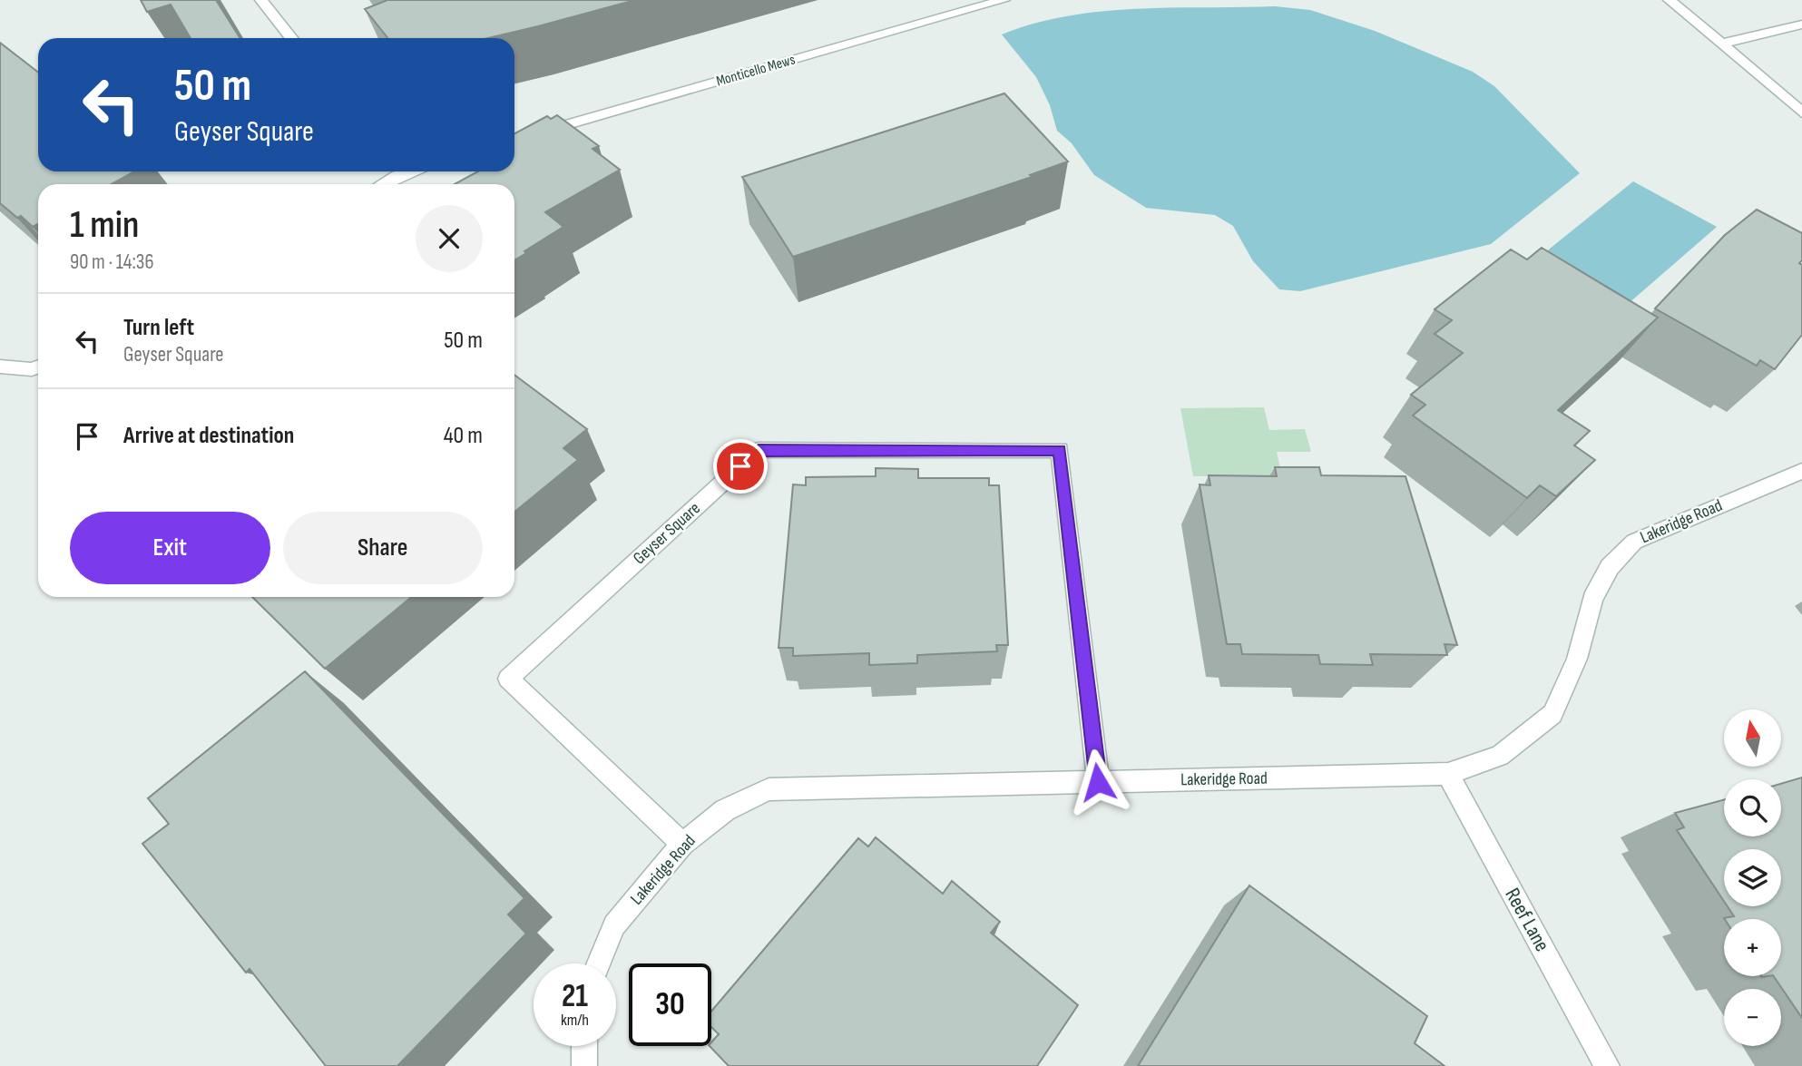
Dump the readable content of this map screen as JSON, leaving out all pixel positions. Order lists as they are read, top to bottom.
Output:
{
  "streets": {
    "street": [
      "Monticello Mews",
      "Lakeridge Road",
      "Geyser Square",
      "Reef Lane"
    ]
  },
  "crossings": [
    ["Lakeridge Road", "Geyser Square"],
    ["Lakeridge Road", "Reef Lane"]
  ],
  "north": "top",
  "page": {
    "turn": ["50 m", "Geyser Square"],
    "heading": ["1 min", "90 m · 14:36"],
    "list": [
      {
        "name": "Turn left",
        "note": "Geyser Square",
        "value": "50 m"
      },
      {
        "name": "Arrive at destination",
        "value": "40 m"
      }
    ],
    "buttons": ["Exit", "Share"],
    "map_buttons": ["+", "−"],
    "speed": "21 km/h",
    "limit": "30"
  }
}
